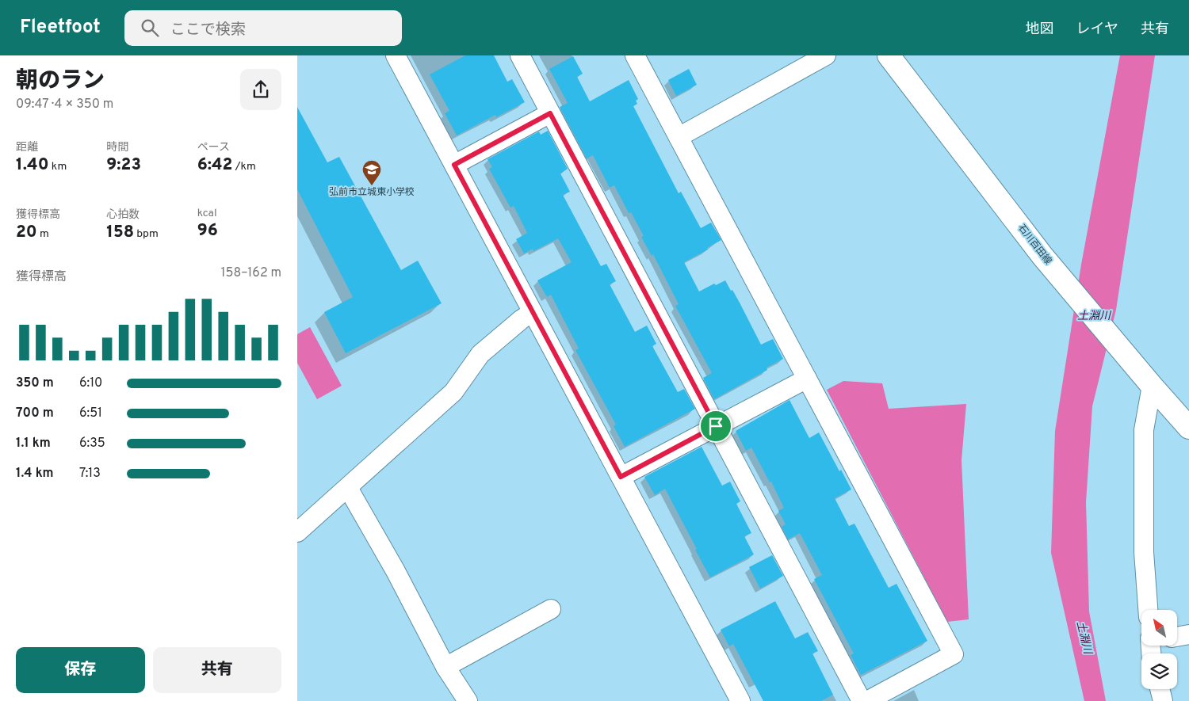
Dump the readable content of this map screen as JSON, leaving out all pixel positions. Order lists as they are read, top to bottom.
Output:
{
  "streets": {
    "main road": ["石川百田線"]
  },
  "water": ["土淵川"],
  "places": {
    "school or university": ["弘前市立城東小学校"]
  },
  "north": "top left",
  "page": {
    "header": "Fleetfoot",
    "search": "ここで検索",
    "nav": ["地図", "レイヤ", "共有"],
    "heading": ["朝のラン", "09:47 · 4 × 350 m"],
    "stats": [
      ["距離", "1.40 km"],
      ["時間", "9:23"],
      ["ペース", "6:42 /km"],
      ["獲得標高", "20 m"],
      ["心拍数", "158 bpm"],
      ["kcal", "96"]
    ],
    "chart": ["獲得標高", "158–162 m"],
    "list": [
      {
        "name": "350 m",
        "note": "6:10"
      },
      {
        "name": "700 m",
        "note": "6:51"
      },
      {
        "name": "1.1 km",
        "note": "6:35"
      },
      {
        "name": "1.4 km",
        "note": "7:13"
      }
    ],
    "buttons": ["保存", "共有"]
  }
}
